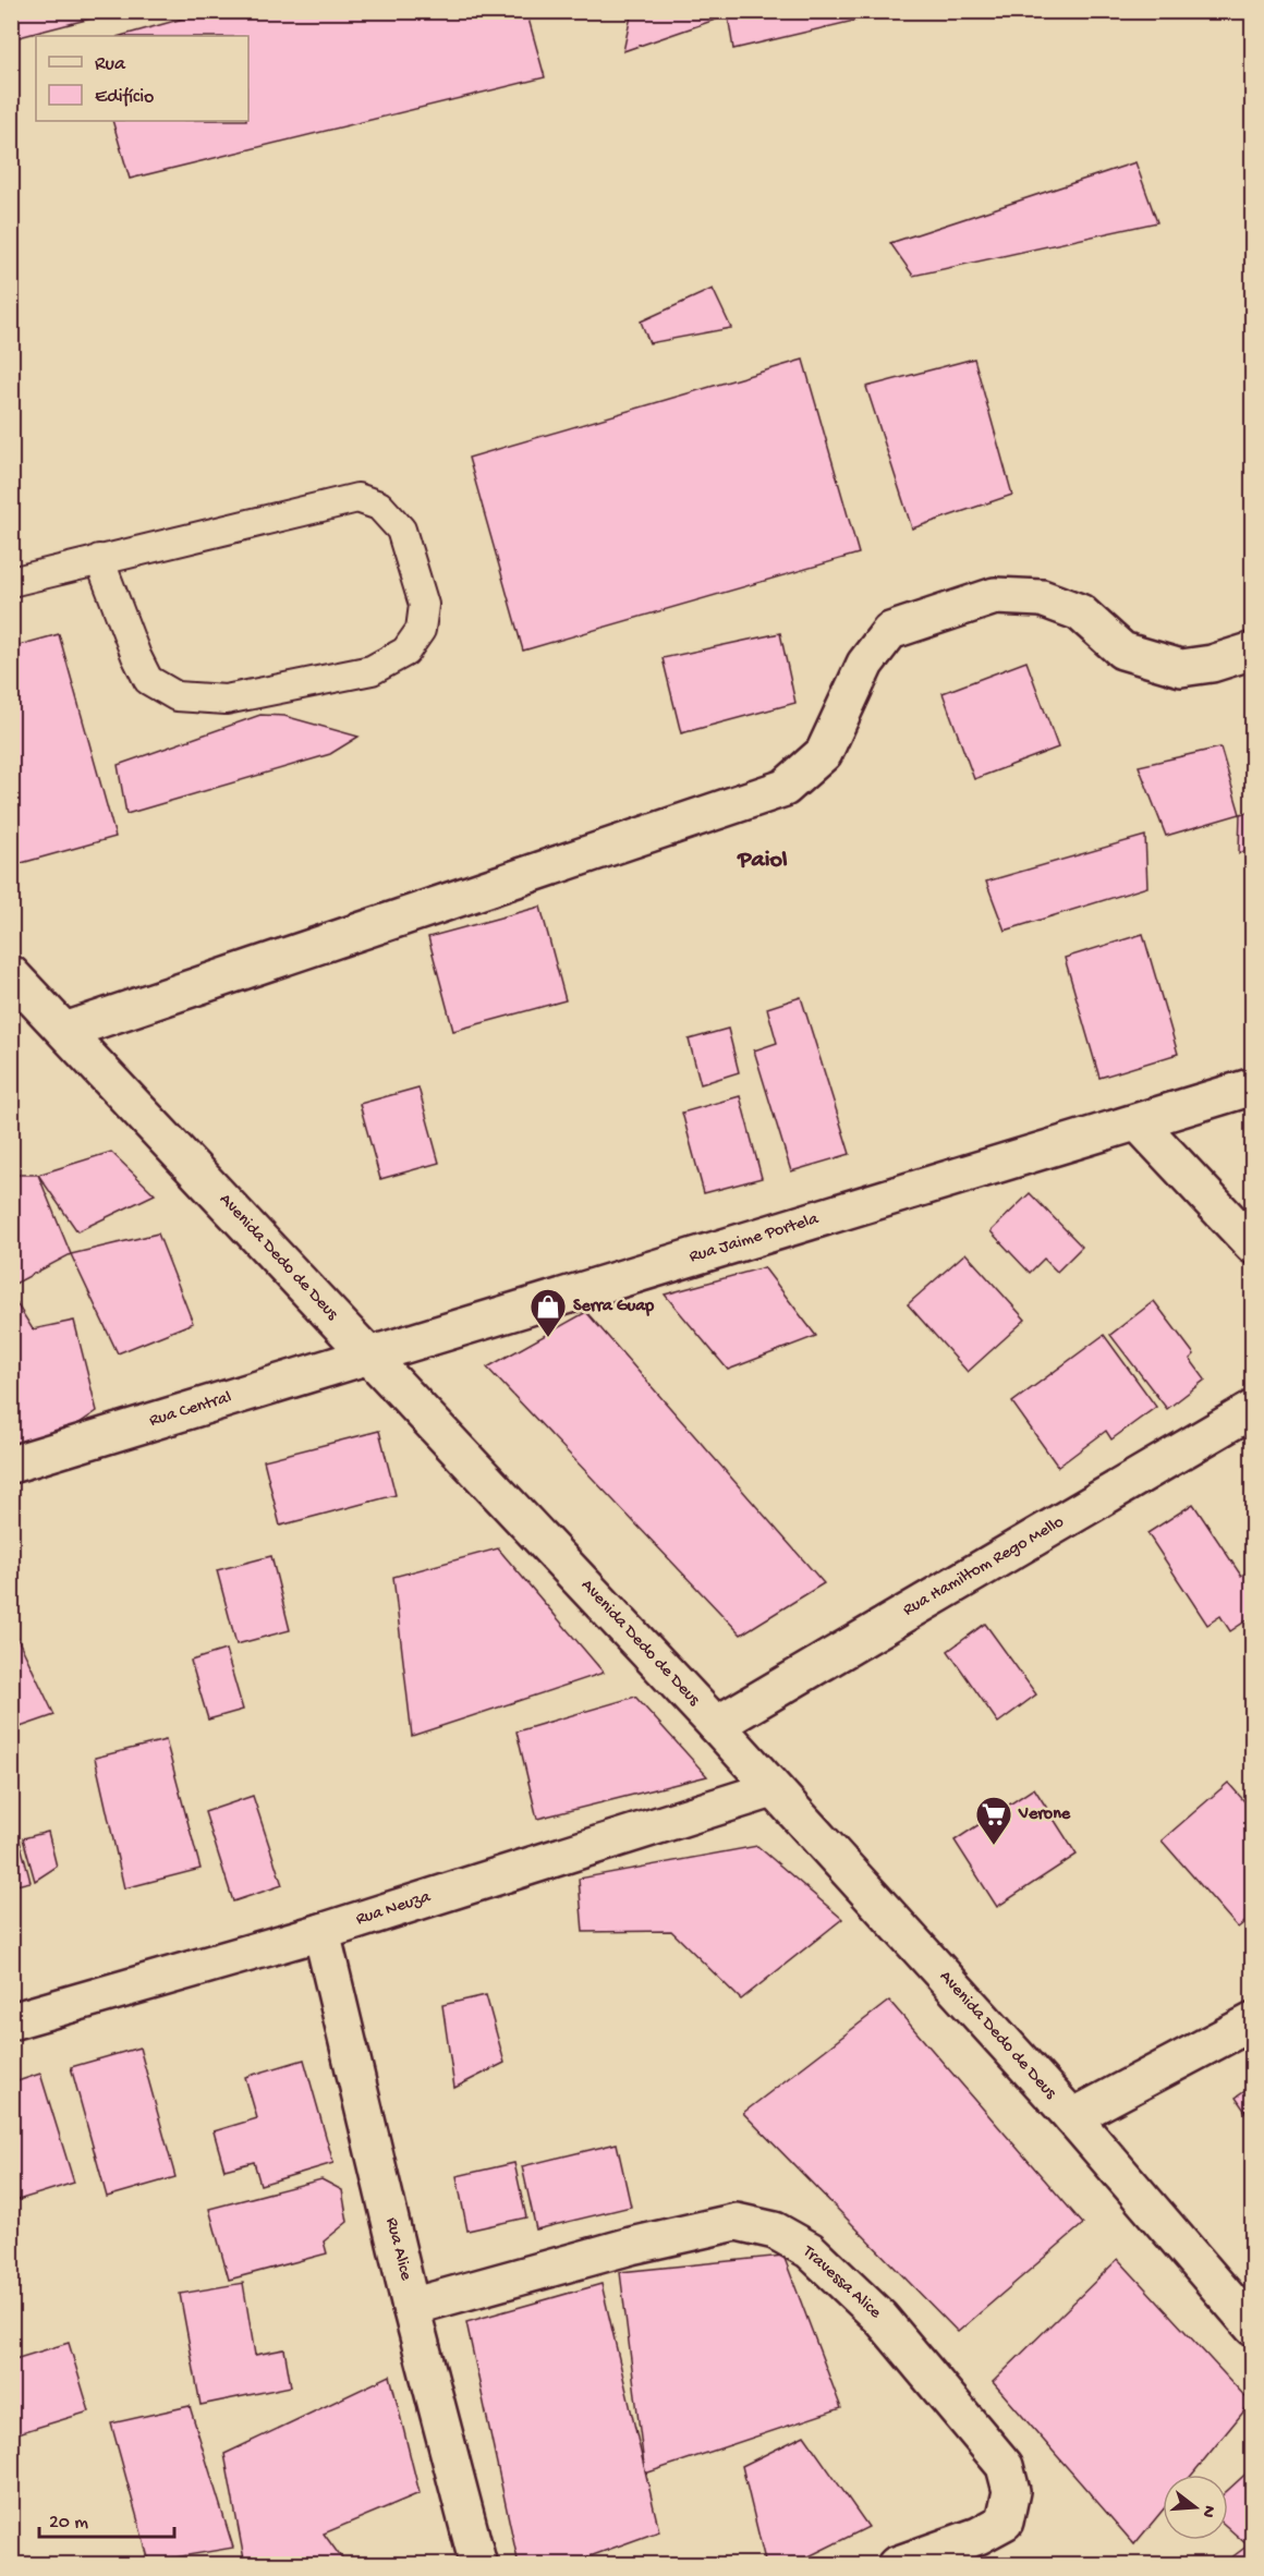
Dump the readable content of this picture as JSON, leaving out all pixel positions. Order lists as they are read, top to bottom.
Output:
{
  "streets": {
    "street": [
      "Rua Jaime Portela",
      "Avenida Dedo de Deus",
      "Rua Central",
      "Rua Hamiltom Rego Mello",
      "Rua Neuza",
      "Rua Alice",
      "Travessa Alice"
    ]
  },
  "crossings": [
    ["Rua Jaime Portela", "Avenida Dedo de Deus"],
    ["Rua Jaime Portela", "Rua Central"],
    ["Avenida Dedo de Deus", "Rua Central"],
    ["Avenida Dedo de Deus", "Rua Hamiltom Rego Mello"],
    ["Avenida Dedo de Deus", "Rua Neuza"],
    ["Rua Neuza", "Rua Alice"],
    ["Rua Alice", "Travessa Alice"]
  ],
  "districts": ["Paiol"],
  "places": {
    "shop": ["Serra Guap"],
    "supermarket": ["Verone"]
  },
  "legend": ["Rua", "Edifício"],
  "scale_bar": "20 m",
  "north": "right"
}
